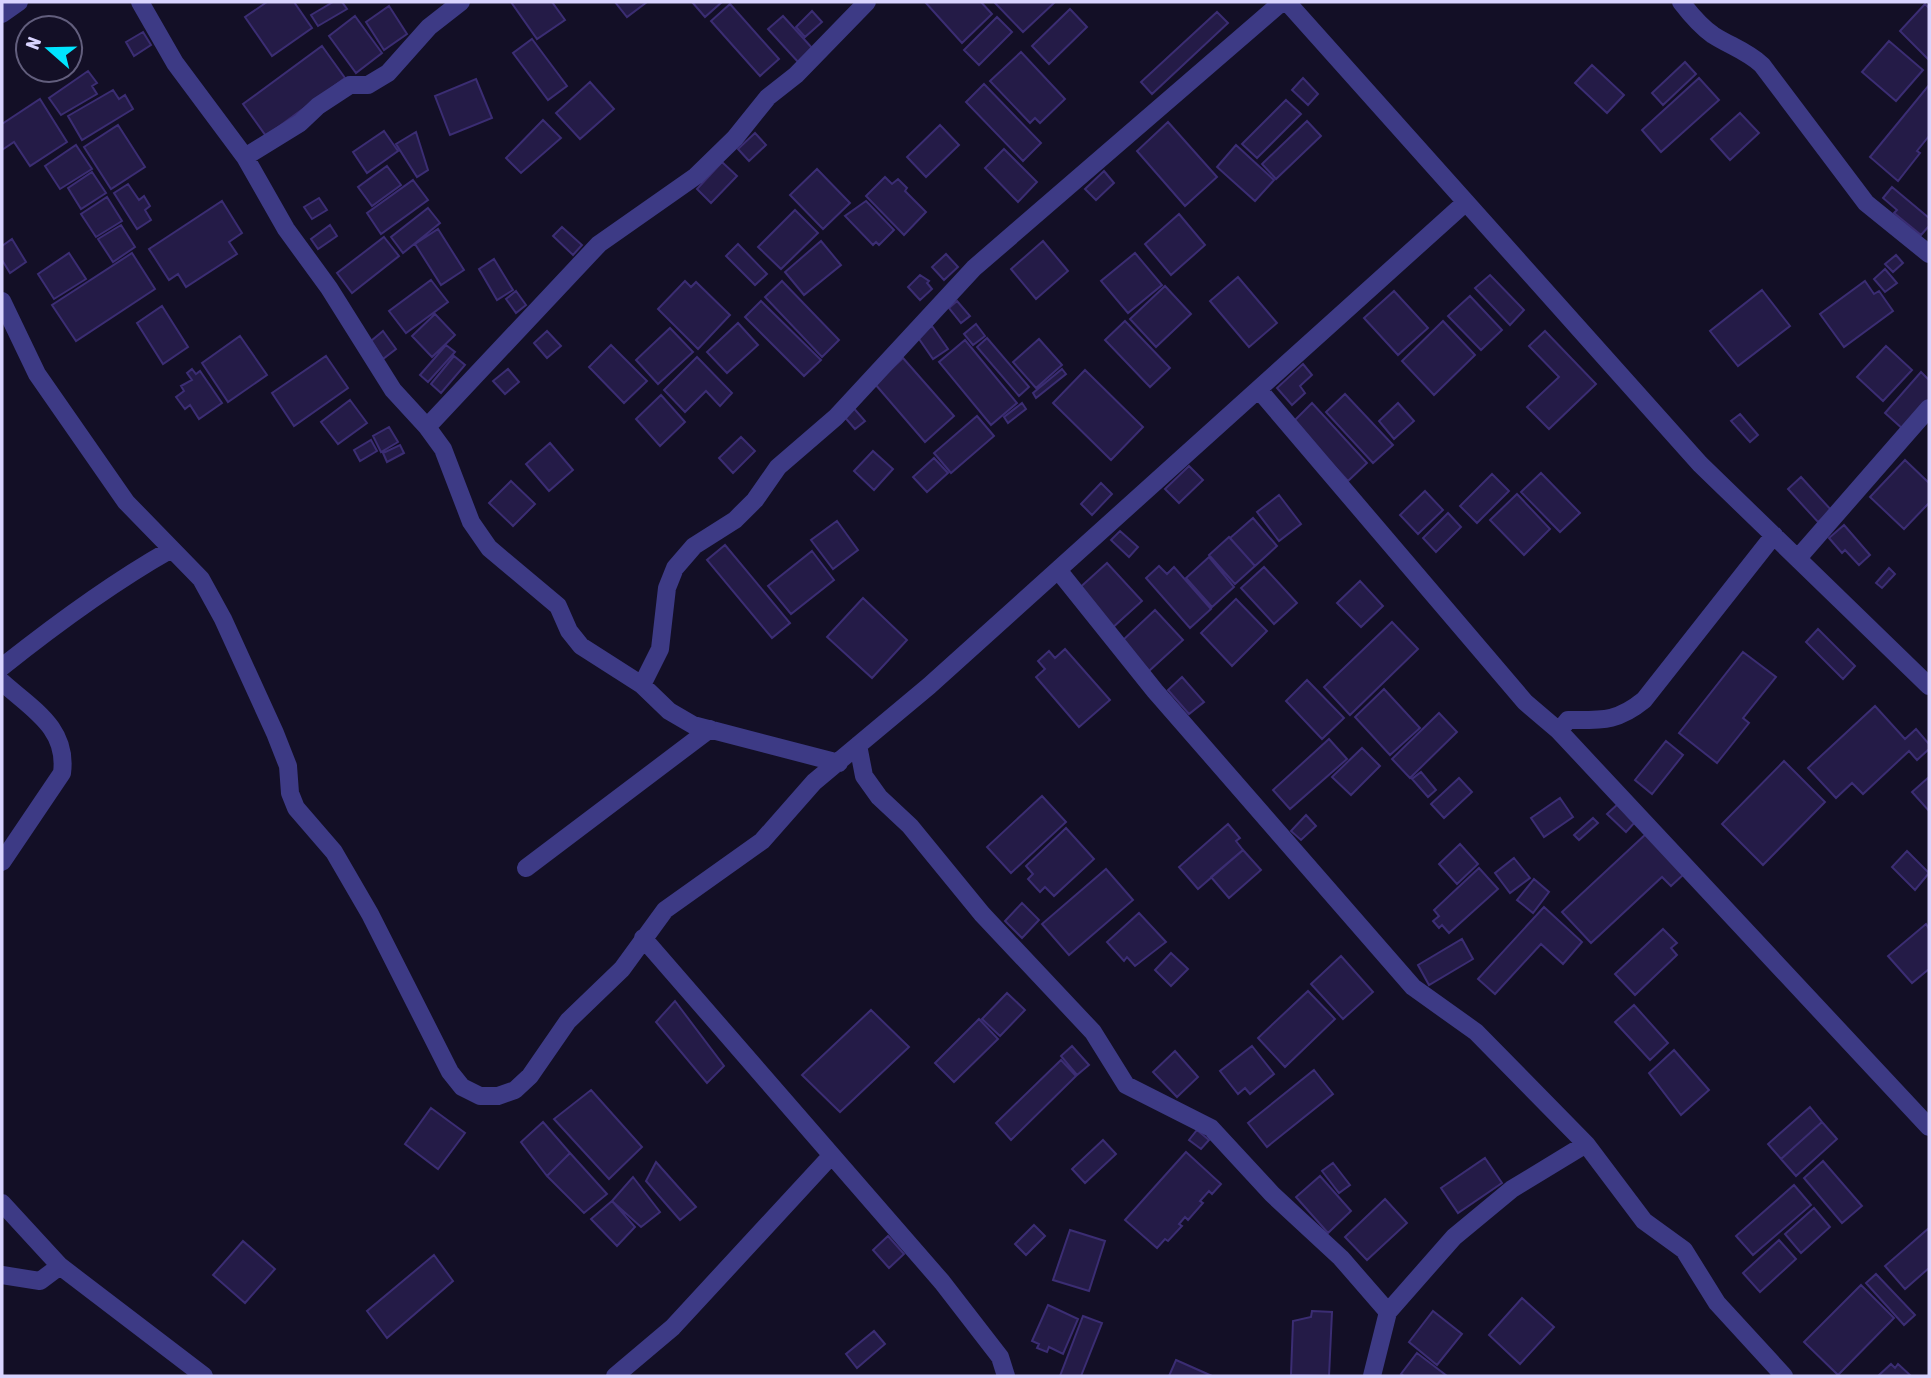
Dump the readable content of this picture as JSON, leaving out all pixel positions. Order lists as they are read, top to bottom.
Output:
{
  "north": "left"
}
